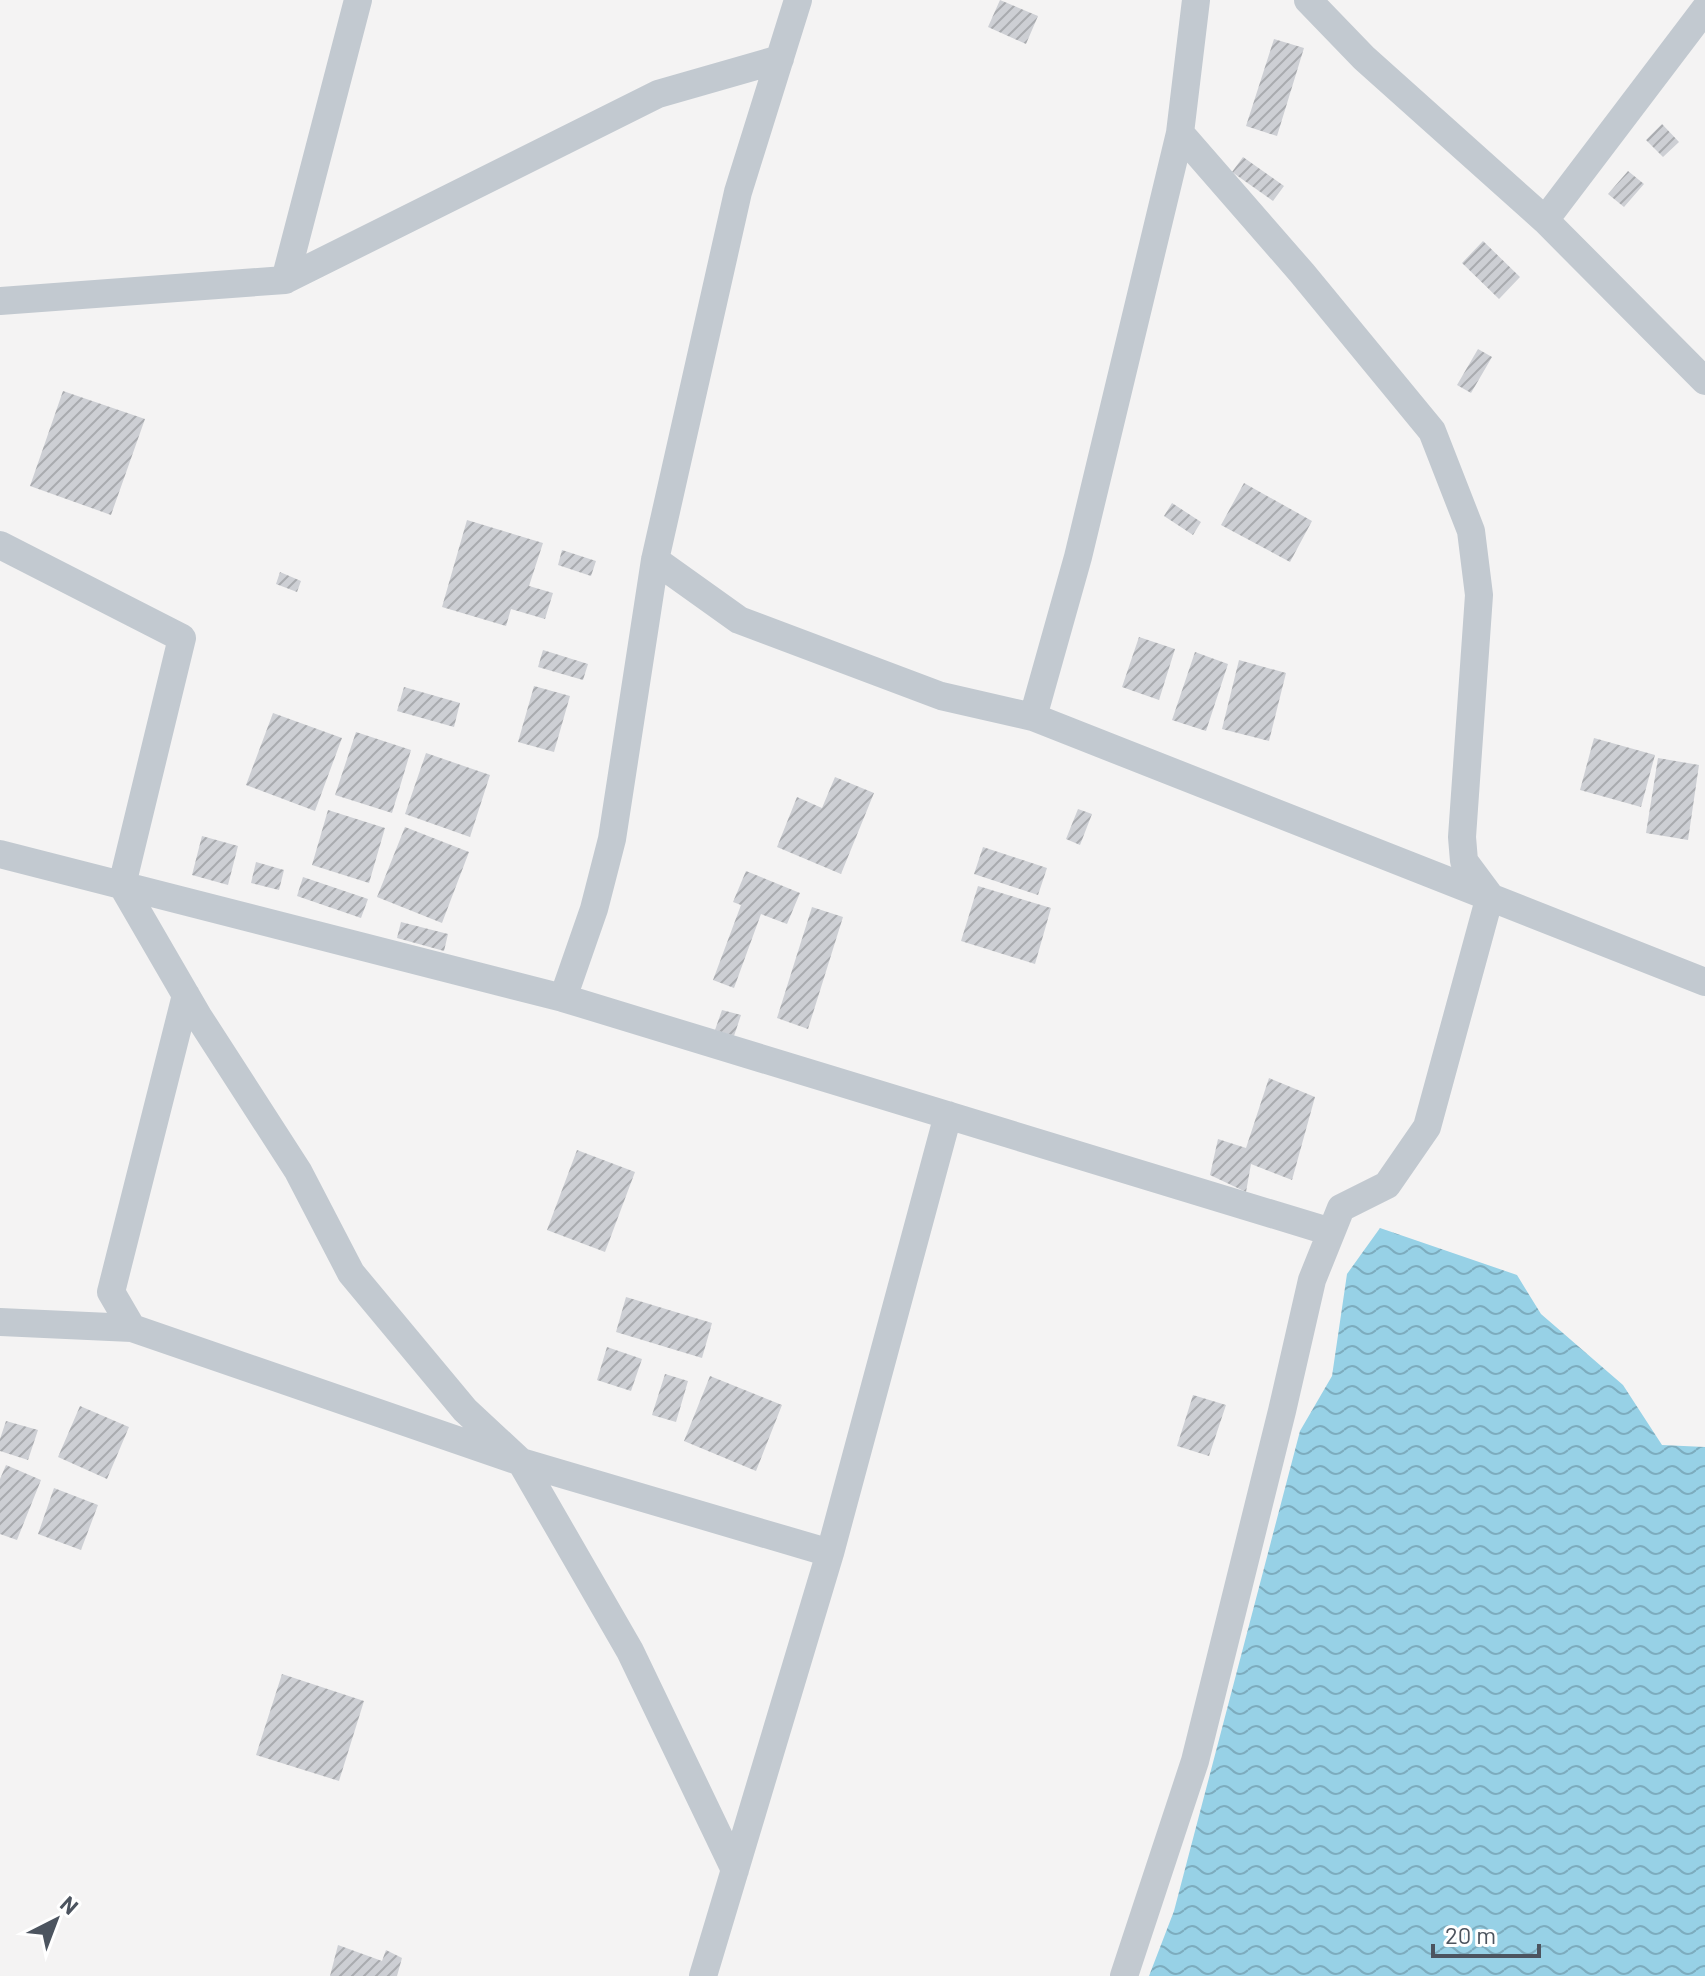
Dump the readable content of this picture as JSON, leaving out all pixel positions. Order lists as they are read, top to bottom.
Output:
{
  "scale_bar": "20 m",
  "north": "top right"
}
